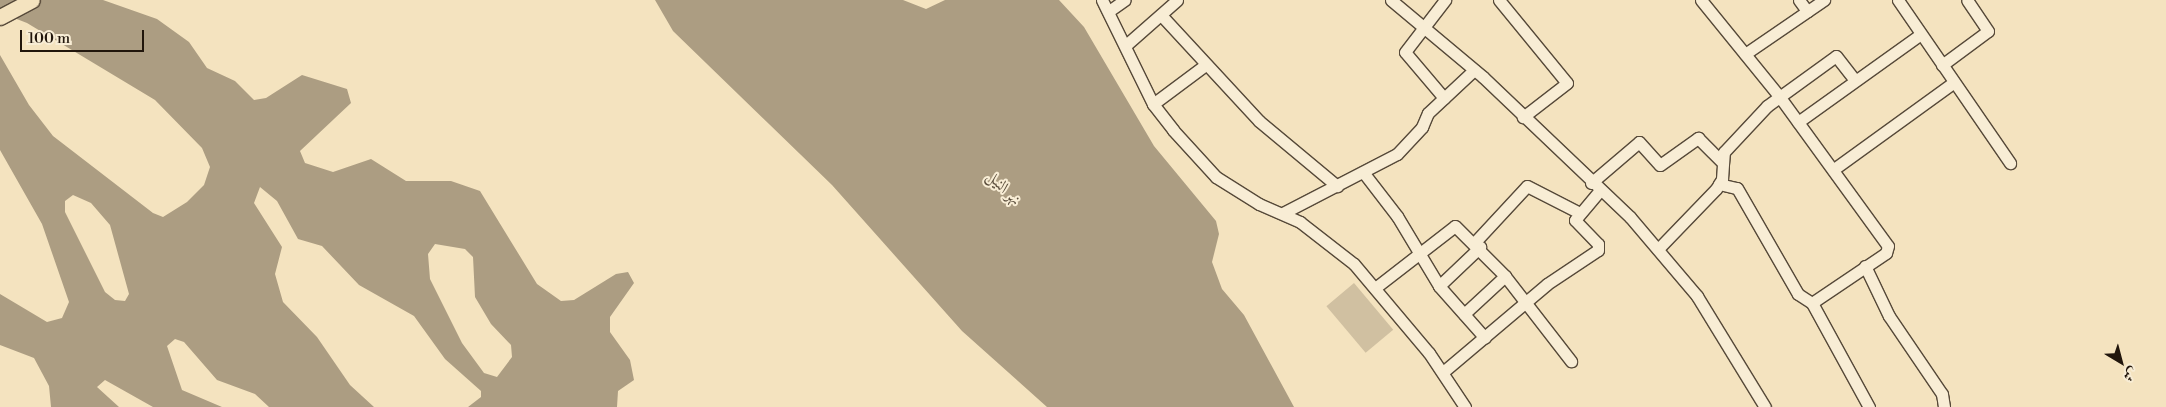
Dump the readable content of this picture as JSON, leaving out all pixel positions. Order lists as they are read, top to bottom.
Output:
{
  "water": ["نهر النيل"],
  "scale_bar": "100 m",
  "north": "bottom right"
}
